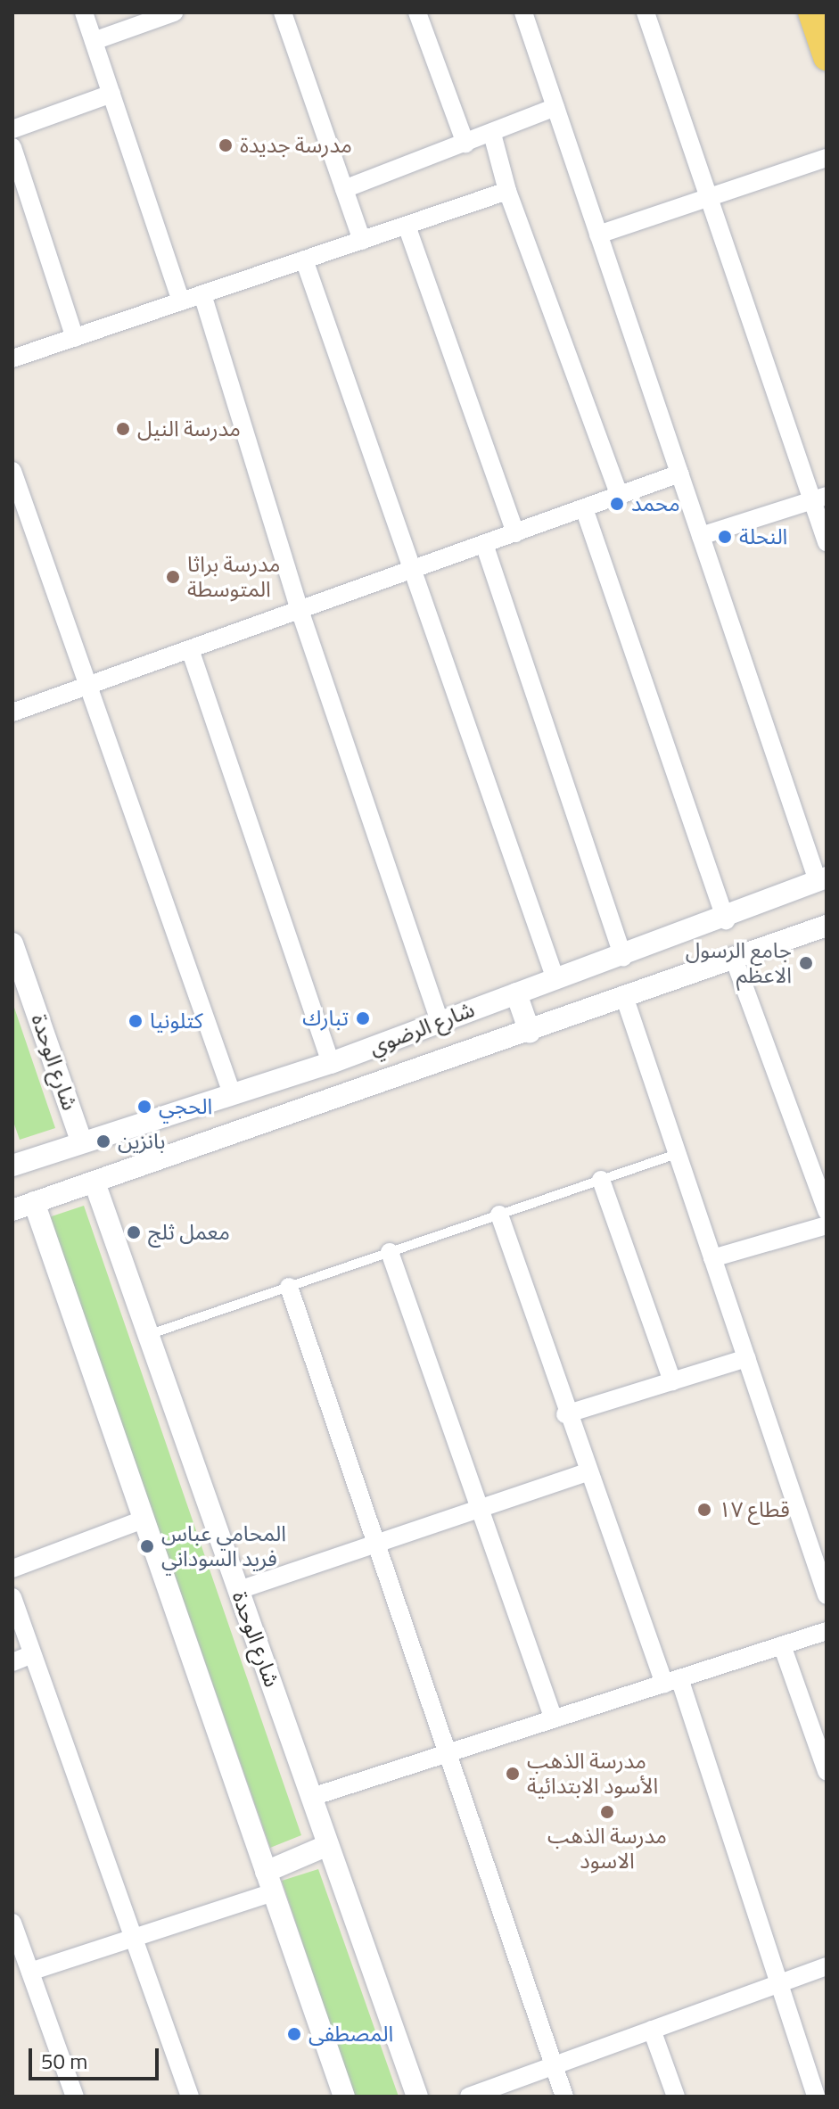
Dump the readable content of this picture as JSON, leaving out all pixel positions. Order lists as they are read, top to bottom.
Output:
{
  "streets": {
    "street": ["شارع الرضوي", "شارع الوحدة"]
  },
  "crossings": [
    ["شارع الرضوي", "شارع الوحدة"]
  ],
  "places": [
    "مدرسة جديدة",
    "مدرسة النيل",
    "محمد",
    "النحلة",
    "مدرسة براثا المتوسطة",
    "جامع الرسول الاعظم",
    "تبارك",
    "كتلونيا",
    "الحجي",
    "بانزين",
    "معمل ثلج",
    "قطاع ١٧",
    "المحامي عباس فريد السوداني",
    "مدرسة الذهب الأسود الابتدائية",
    "مدرسة الذهب الاسود",
    "المصطفى"
  ],
  "scale_bar": "50 m"
}
